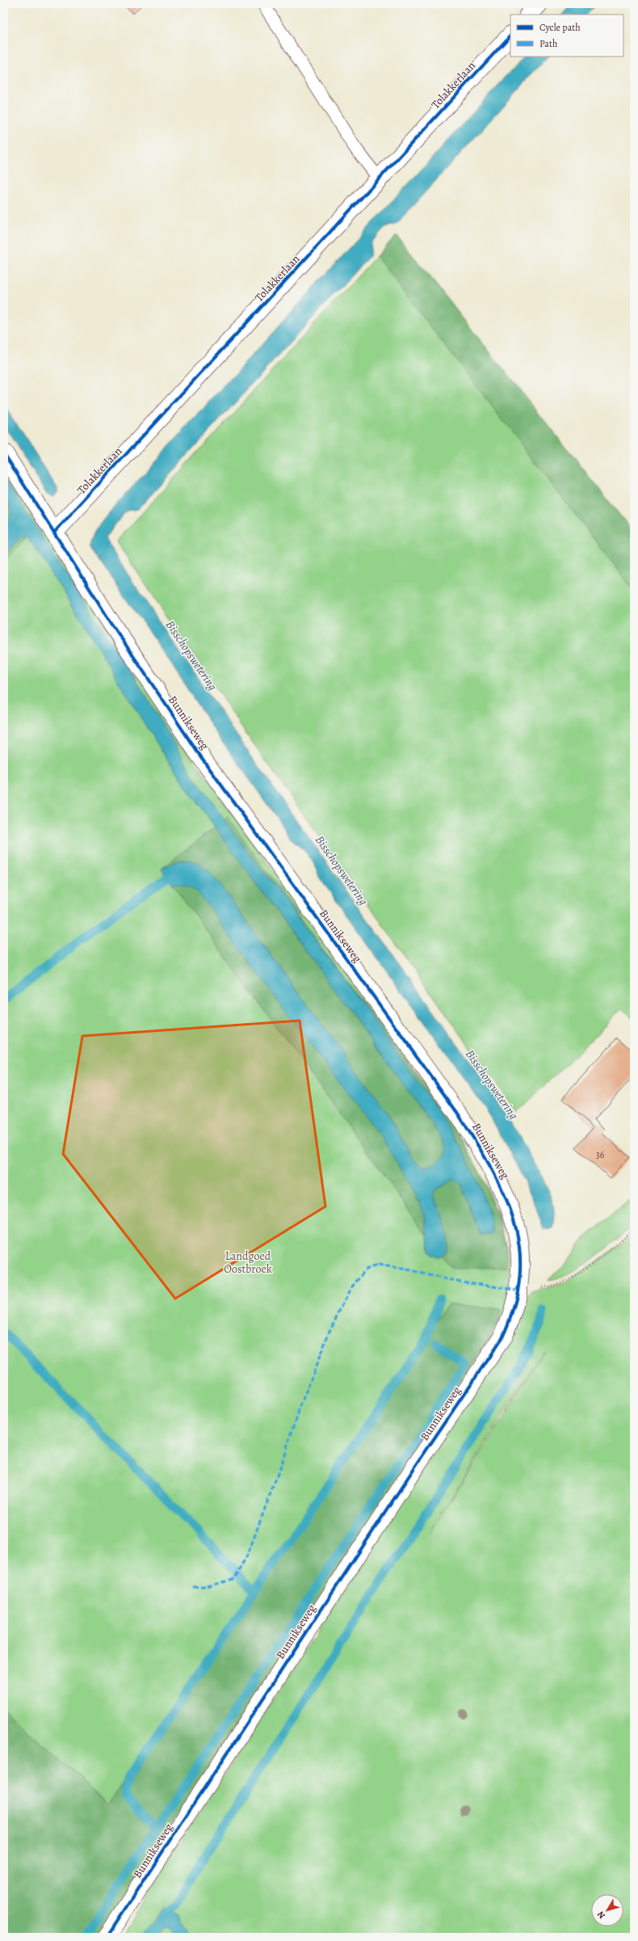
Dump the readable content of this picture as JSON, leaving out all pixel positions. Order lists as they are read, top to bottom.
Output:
{
  "streets": {
    "street": ["Tolakkerlaan", "Bunnikseweg"]
  },
  "crossings": [
    ["Tolakkerlaan", "Bunnikseweg"]
  ],
  "water": ["Bisschopswetering"],
  "parks": ["Landgoed Oostbroek"],
  "house_numbers": ["36"],
  "legend": ["Cycle path", "Path"],
  "north": "bottom left"
}
